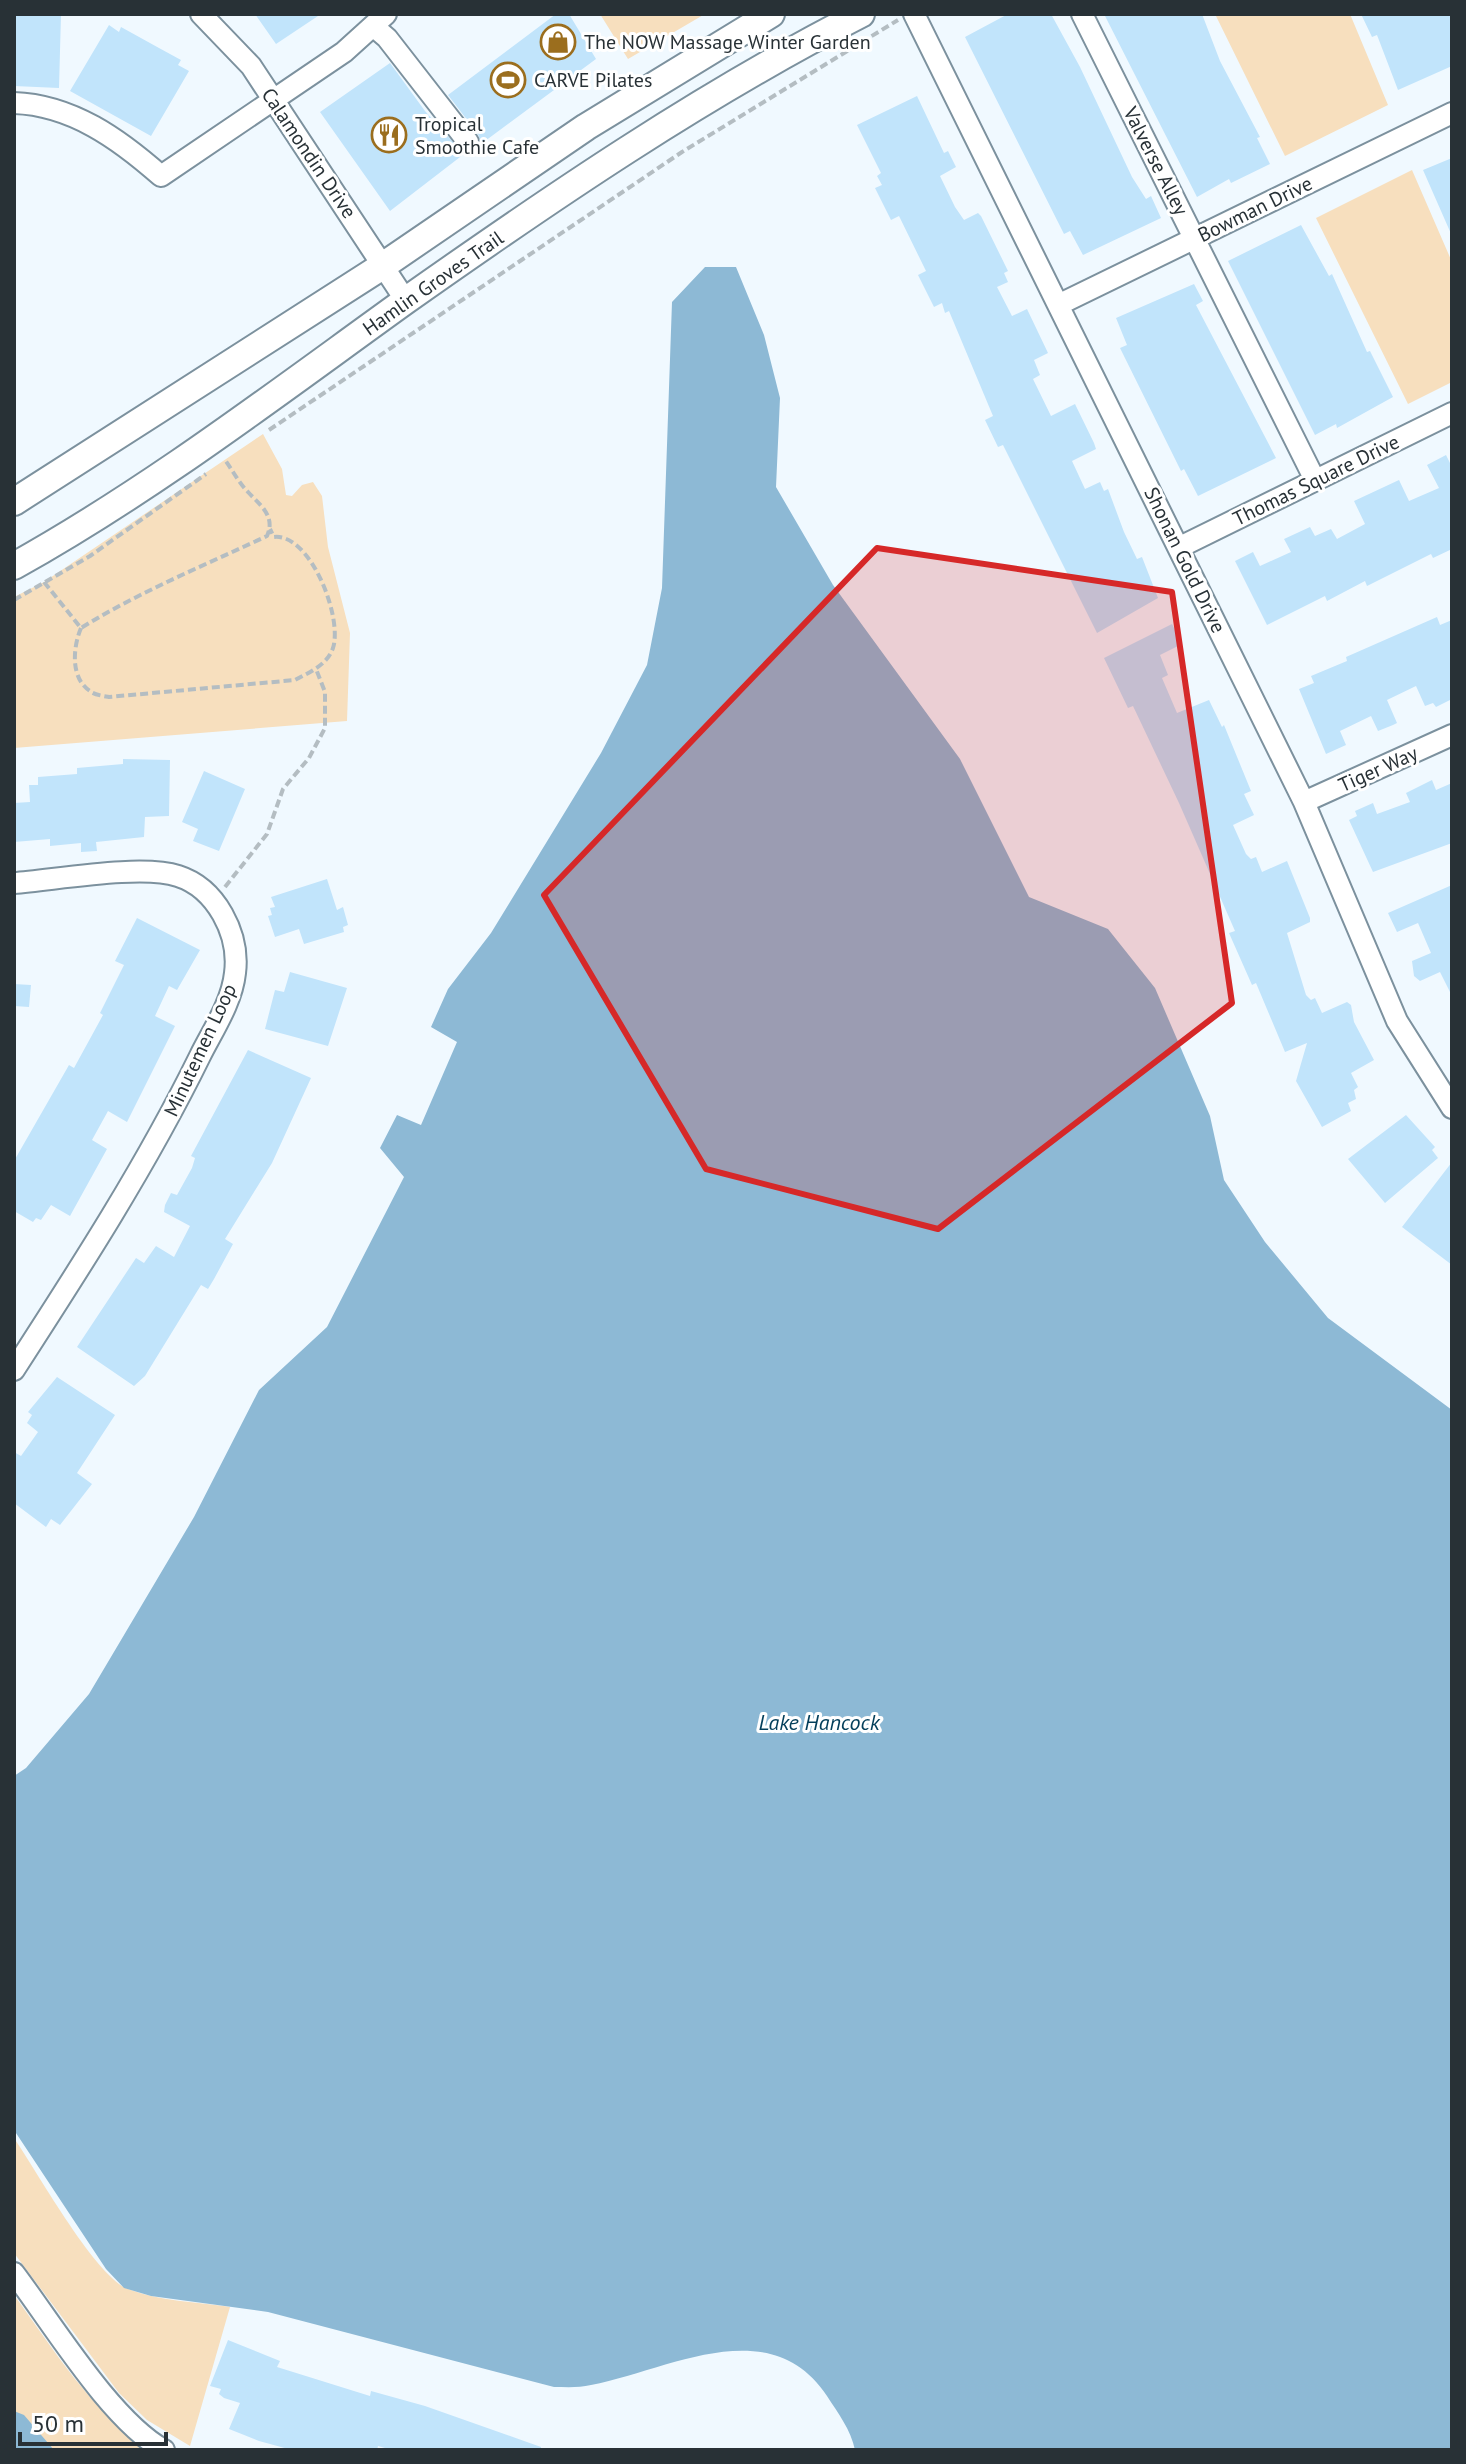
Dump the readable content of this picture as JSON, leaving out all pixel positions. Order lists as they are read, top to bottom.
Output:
{
  "streets": {
    "main road": ["Hamlin Groves Trail"],
    "street": [
      "Calamondin Drive",
      "Valverse Alley",
      "Bowman Drive",
      "Thomas Square Drive",
      "Shonan Gold Drive",
      "Tiger Way",
      "Minutemen Loop"
    ]
  },
  "crossings": [
    ["Calamondin Drive", "Hamlin Groves Trail"],
    ["Valverse Alley", "Bowman Drive"],
    ["Valverse Alley", "Thomas Square Drive"],
    ["Bowman Drive", "Shonan Gold Drive"],
    ["Thomas Square Drive", "Shonan Gold Drive"],
    ["Shonan Gold Drive", "Tiger Way"]
  ],
  "water": ["Lake Hancock"],
  "places": {
    "shop": ["The NOW Massage Winter Garden"],
    "sports": ["CARVE Pilates"],
    "restaurant": ["Tropical Smoothie Cafe"]
  },
  "scale_bar": "50 m"
}
